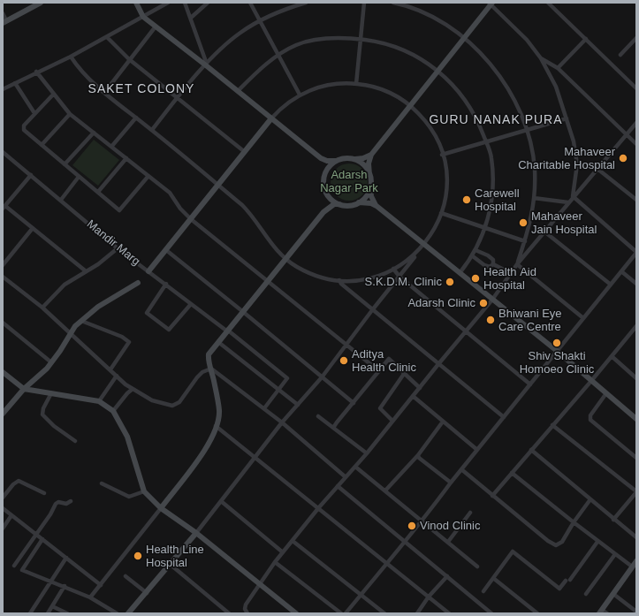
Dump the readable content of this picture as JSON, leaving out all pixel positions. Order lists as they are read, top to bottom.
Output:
{
  "streets": {
    "street": ["Mandir Marg"]
  },
  "districts": ["SAKET COLONY", "GURU NANAK PURA"],
  "parks": ["Adarsh Nagar Park"],
  "places": [
    "Mahaveer Charitable Hospital",
    "Carewell Hospital",
    "Mahaveer Jain Hospital",
    "Health Aid Hospital",
    "S.K.D.M. Clinic",
    "Adarsh Clinic",
    "Bhiwani Eye Care Centre",
    "Shiv Shakti Homoeo Clinic",
    "Aditya Health Clinic",
    "Vinod Clinic",
    "Health Line Hospital"
  ]
}
